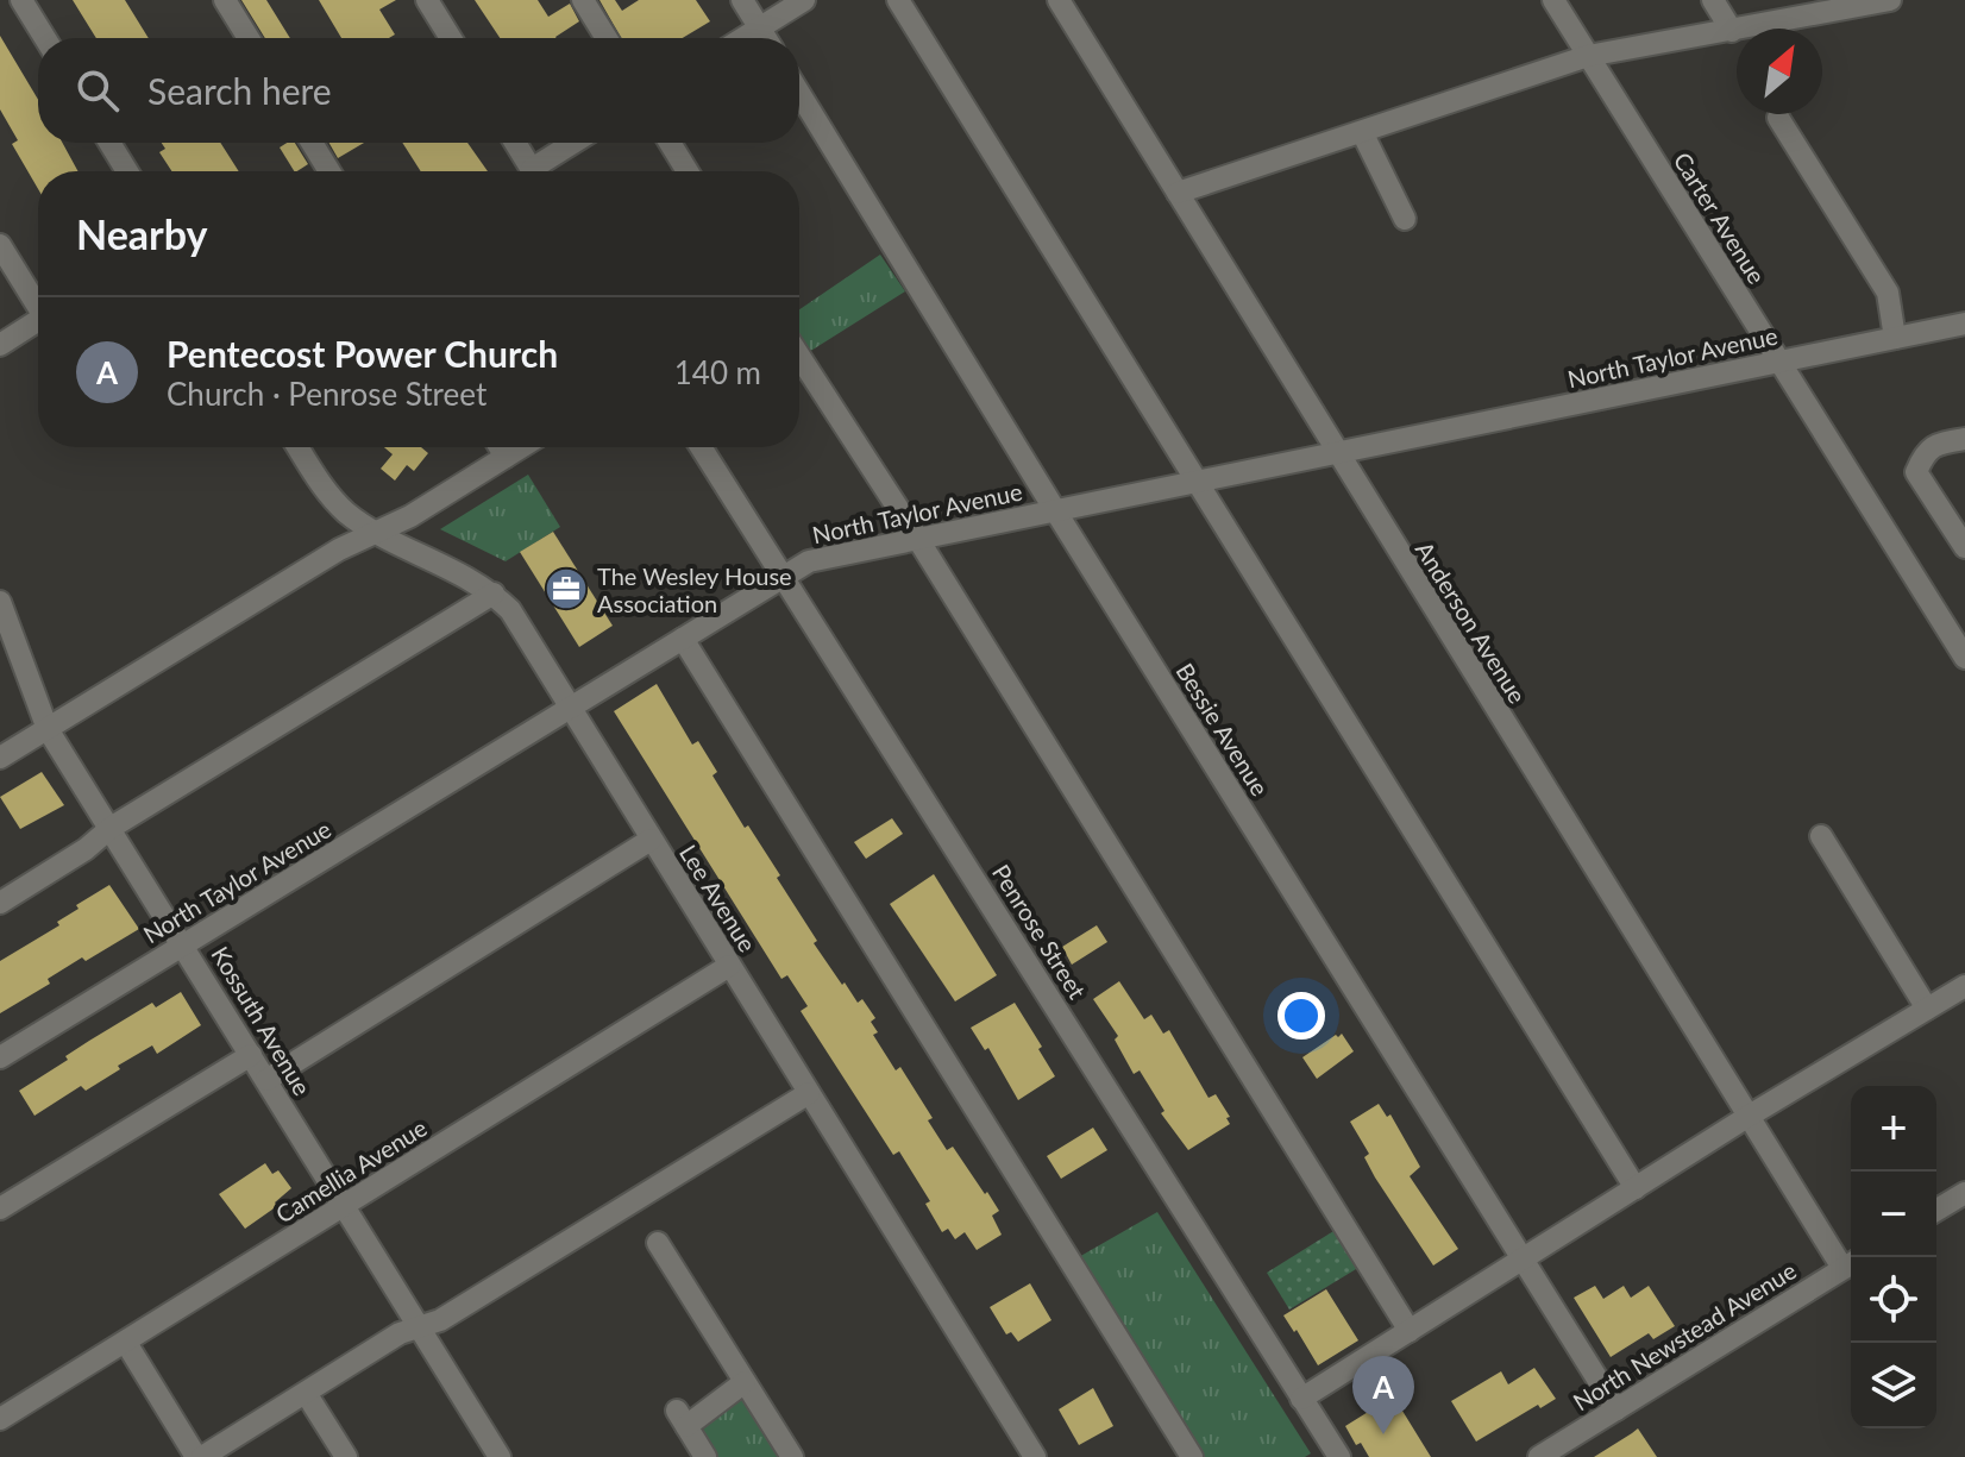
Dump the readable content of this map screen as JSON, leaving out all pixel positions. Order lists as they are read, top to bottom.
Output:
{
  "streets": {
    "street": [
      "Carter Avenue",
      "North Taylor Avenue",
      "Anderson Avenue",
      "Bessie Avenue",
      "Lee Avenue",
      "Penrose Street",
      "Kossuth Avenue",
      "Camellia Avenue",
      "North Newstead Avenue"
    ]
  },
  "crossings": [
    ["Carter Avenue", "North Taylor Avenue"],
    ["North Taylor Avenue", "Anderson Avenue"],
    ["North Taylor Avenue", "Bessie Avenue"],
    ["North Taylor Avenue", "Lee Avenue"],
    ["North Taylor Avenue", "Penrose Street"],
    ["North Taylor Avenue", "Kossuth Avenue"],
    ["Anderson Avenue", "North Newstead Avenue"],
    ["Bessie Avenue", "North Newstead Avenue"],
    ["Lee Avenue", "Camellia Avenue"],
    ["Kossuth Avenue", "Camellia Avenue"]
  ],
  "places": {
    "office": ["The Wesley House Association"]
  },
  "north": "top right",
  "page": {
    "search": "Search here",
    "heading": "Nearby",
    "list": [
      {
        "mark": "A",
        "name": "Pentecost Power Church",
        "note": "Church · Penrose Street",
        "value": "140 m"
      }
    ],
    "map_buttons": ["+", "−"],
    "pins": "A"
  }
}
